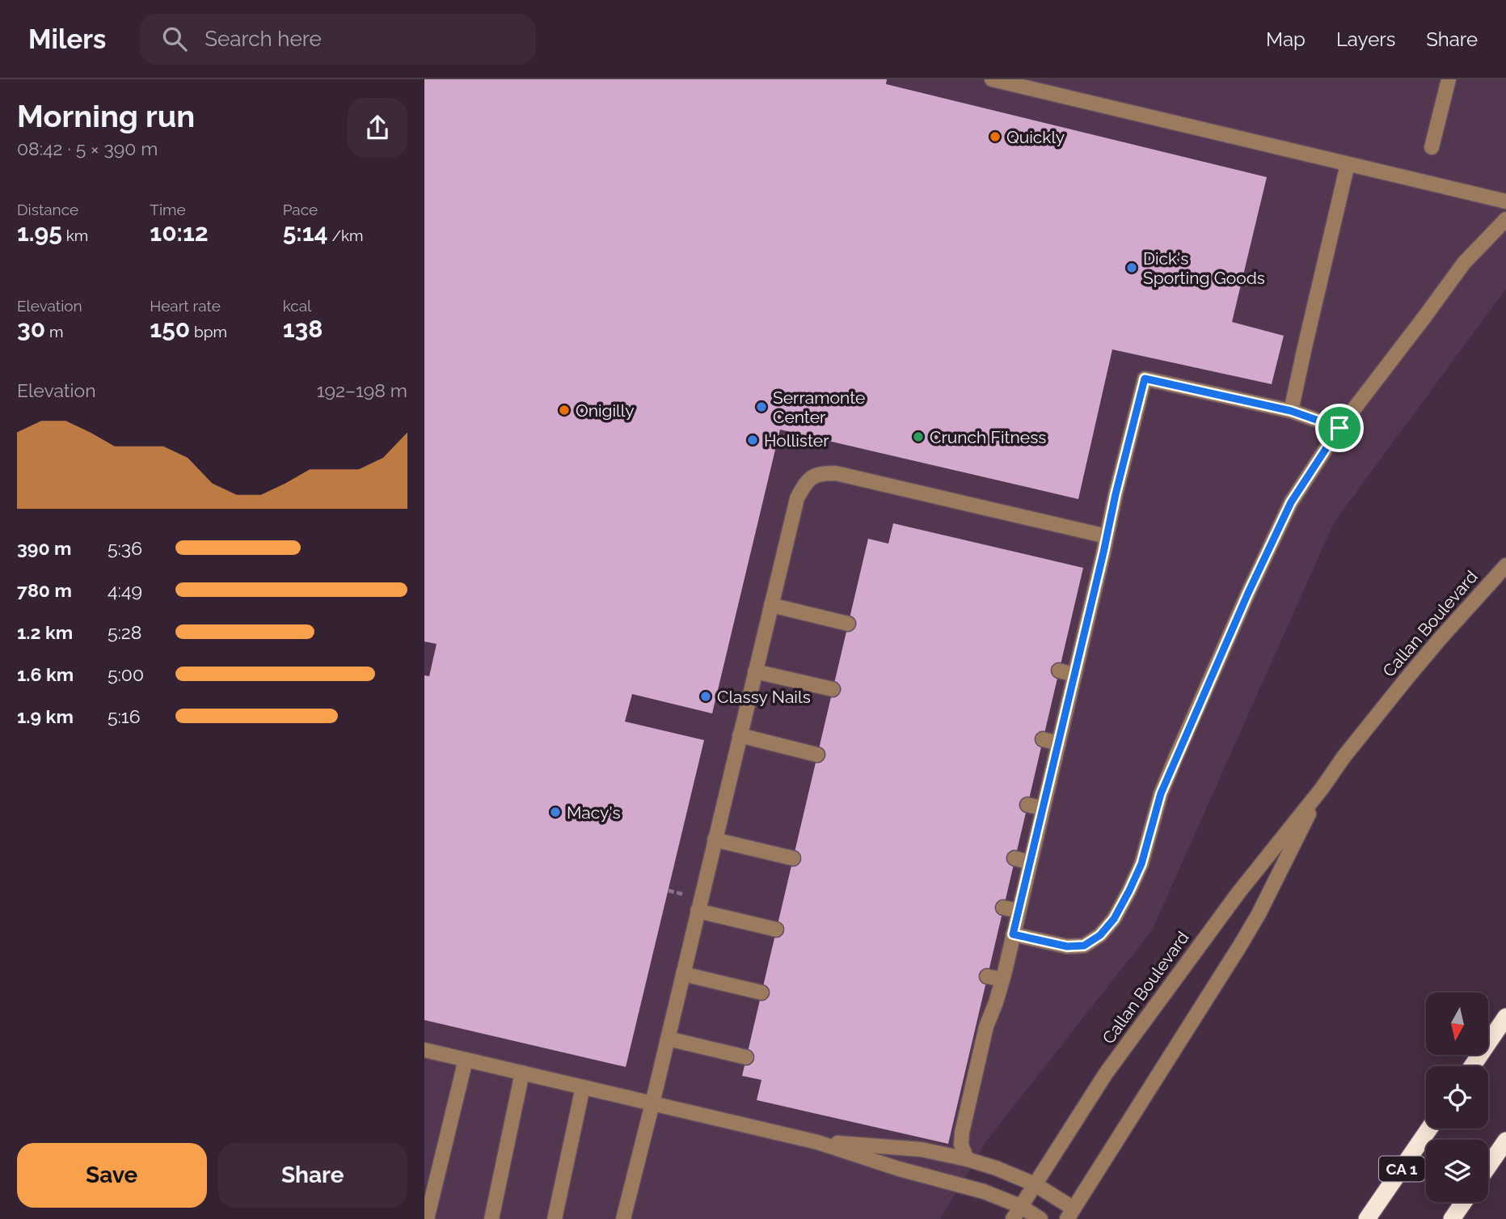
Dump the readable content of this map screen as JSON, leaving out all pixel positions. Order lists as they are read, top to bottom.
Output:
{
  "streets": {
    "highway": ["CA 1"],
    "street": ["Callan Boulevard"]
  },
  "places": [
    "Quickly",
    "Dick's Sporting Goods",
    "Serramonte Center",
    "Onigilly",
    "Crunch Fitness",
    "Hollister",
    "Classy Nails",
    "Macy's"
  ],
  "north": "bottom",
  "page": {
    "header": "Milers",
    "search": "Search here",
    "nav": ["Map", "Layers", "Share"],
    "heading": ["Morning run", "08:42 · 5 × 390 m"],
    "stats": [
      ["Distance", "1.95 km"],
      ["Time", "10:12"],
      ["Pace", "5:14 /km"],
      ["Elevation", "30 m"],
      ["Heart rate", "150 bpm"],
      ["kcal", "138"]
    ],
    "chart": ["Elevation", "192–198 m"],
    "list": [
      {
        "name": "390 m",
        "note": "5:36"
      },
      {
        "name": "780 m",
        "note": "4:49"
      },
      {
        "name": "1.2 km",
        "note": "5:28"
      },
      {
        "name": "1.6 km",
        "note": "5:00"
      },
      {
        "name": "1.9 km",
        "note": "5:16"
      }
    ],
    "buttons": ["Save", "Share"]
  }
}
